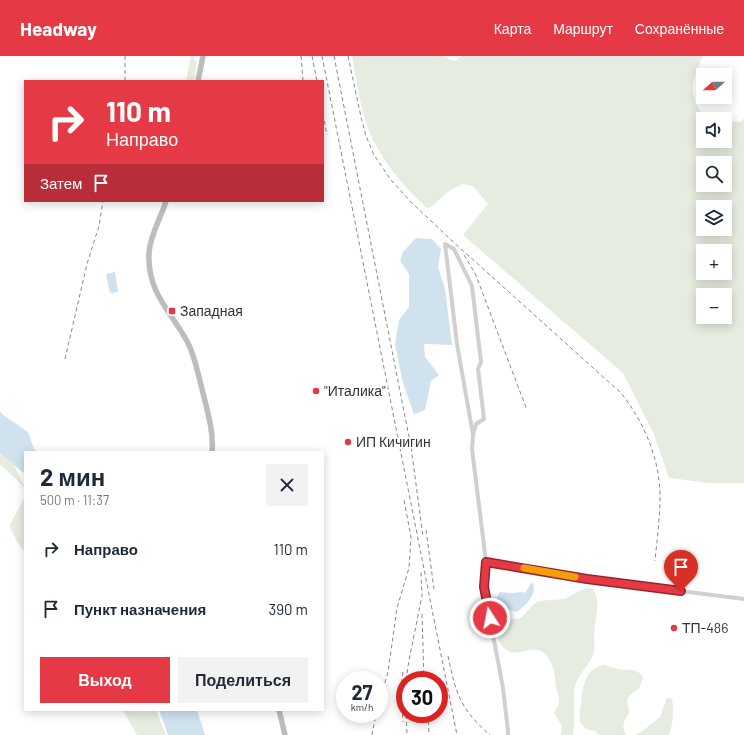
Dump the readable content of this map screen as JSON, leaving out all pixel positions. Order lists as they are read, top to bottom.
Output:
{
  "places": {
    "transit": ["Западная"],
    "other": ["\"Италика\"", "ИП Кичигин", "ТП-486"]
  },
  "north": "left",
  "page": {
    "header": "Headway",
    "nav": ["Карта", "Маршрут", "Сохранённые"],
    "map_buttons": ["+", "−"],
    "turn": ["110 m", "Направо"],
    "then": "Затем",
    "heading": ["2 мин", "500 m · 11:37"],
    "list": [
      {
        "name": "Направо",
        "value": "110 m"
      },
      {
        "name": "Пункт назначения",
        "value": "390 m"
      }
    ],
    "buttons": ["Выход", "Поделиться"],
    "speed": "27 km/h",
    "limit": "30"
  }
}
